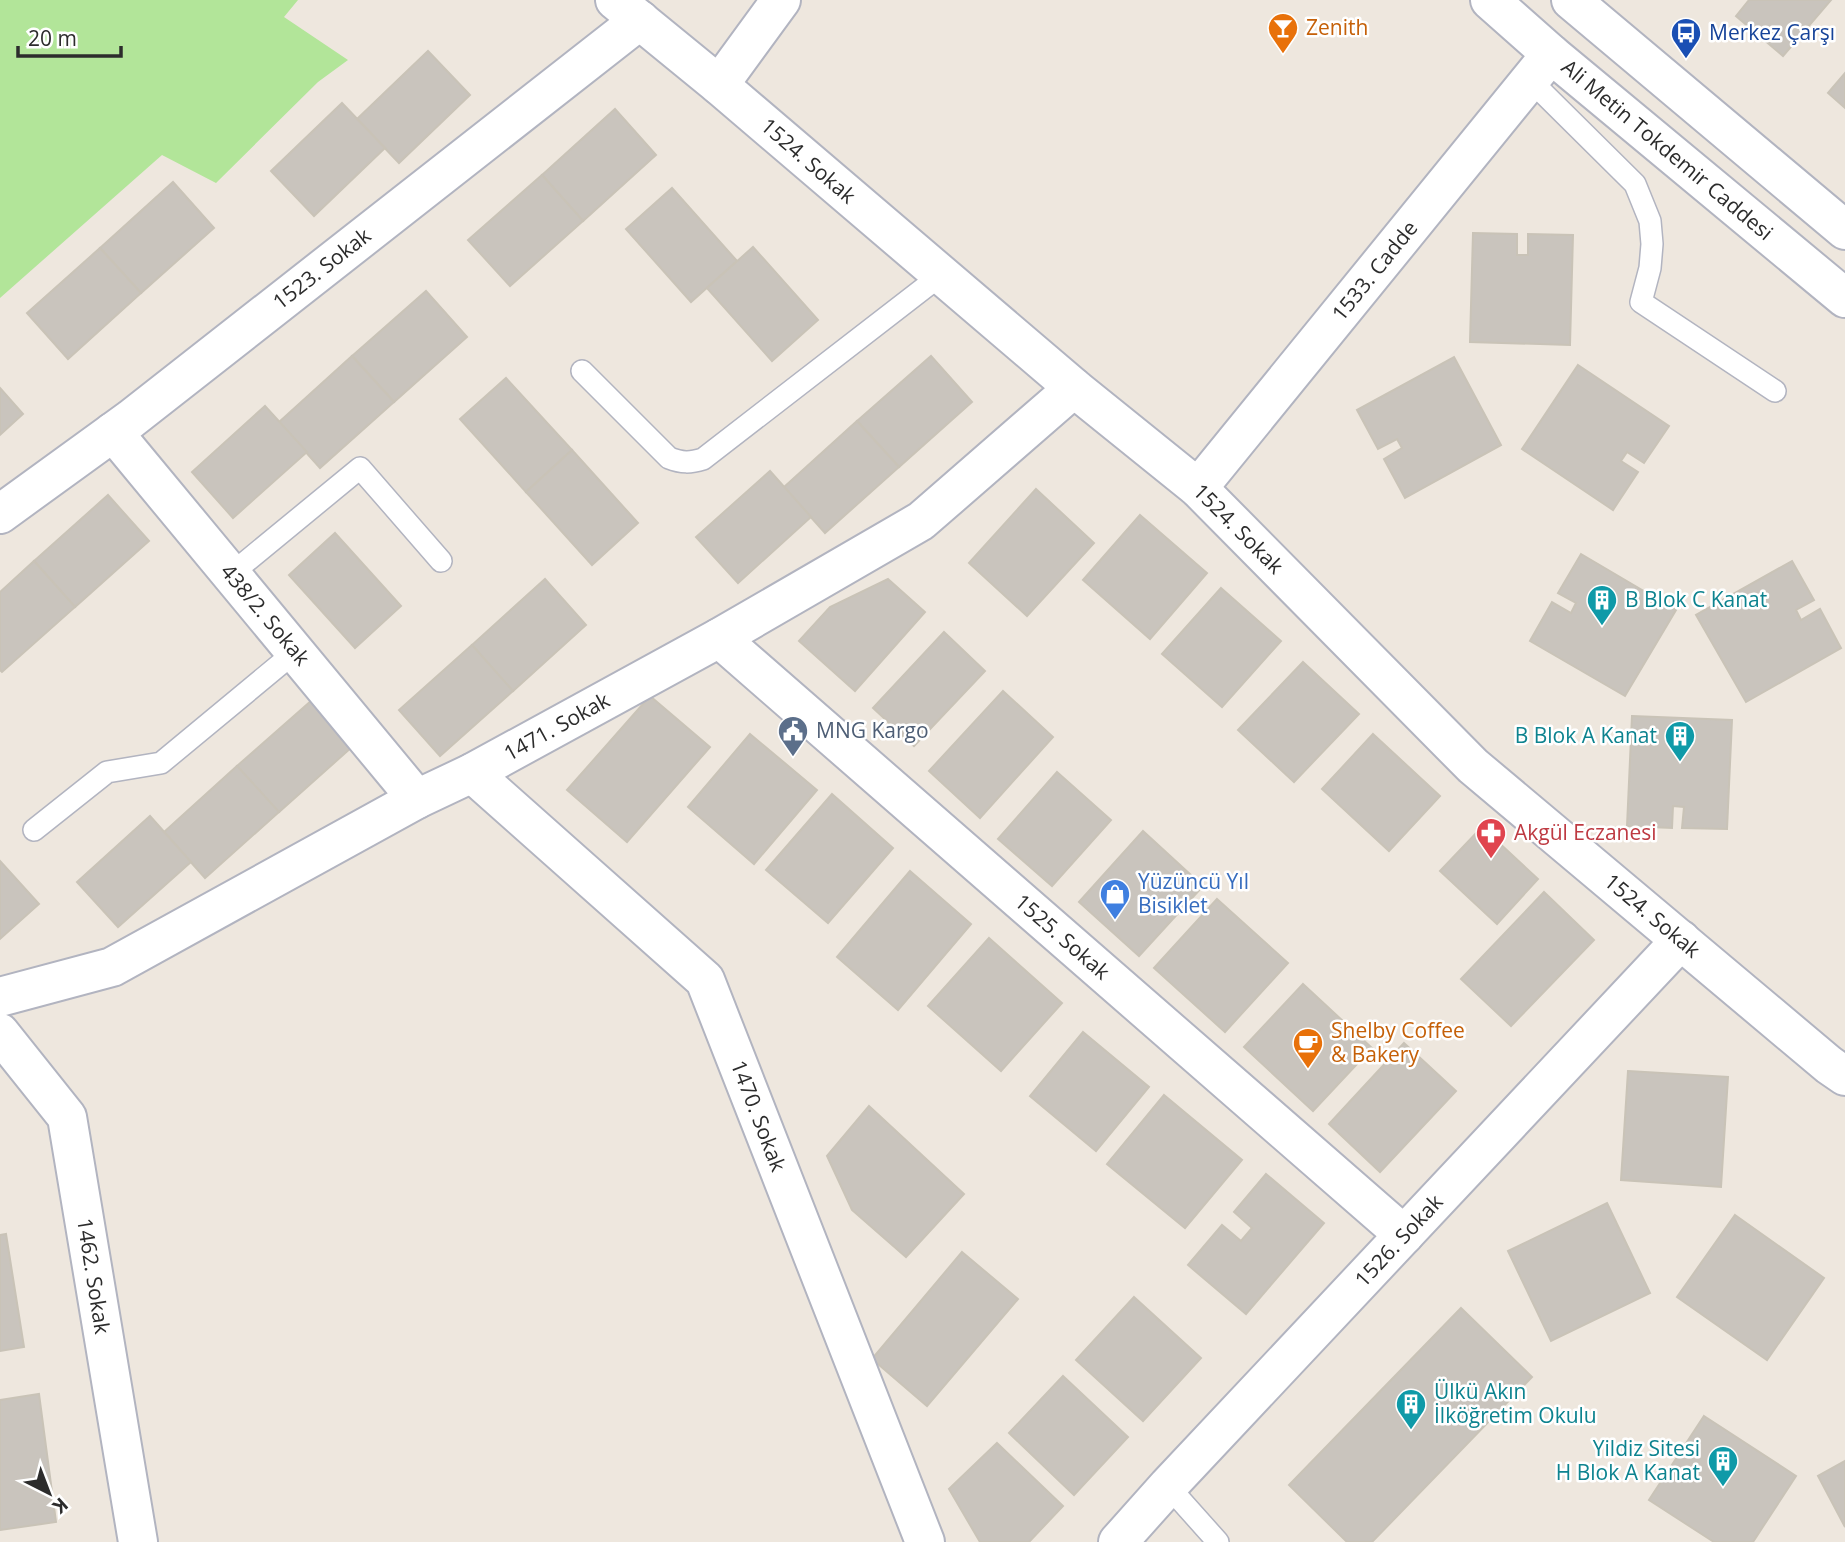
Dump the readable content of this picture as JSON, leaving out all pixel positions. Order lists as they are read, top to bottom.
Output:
{
  "streets": {
    "street": [
      "Ali Metin Tokdemir Caddesi",
      "1524. Sokak",
      "1523. Sokak",
      "1533. Cadde",
      "438/2. Sokak",
      "1471. Sokak",
      "1525. Sokak",
      "1470. Sokak",
      "1526. Sokak",
      "1462. Sokak"
    ]
  },
  "crossings": [
    ["Ali Metin Tokdemir Caddesi", "1533. Cadde"],
    ["1524. Sokak", "1523. Sokak"],
    ["1524. Sokak", "1533. Cadde"],
    ["1524. Sokak", "1471. Sokak"],
    ["1524. Sokak", "1526. Sokak"],
    ["1523. Sokak", "438/2. Sokak"],
    ["438/2. Sokak", "1471. Sokak"],
    ["1471. Sokak", "1525. Sokak"],
    ["1471. Sokak", "1470. Sokak"],
    ["1525. Sokak", "1526. Sokak"]
  ],
  "places": {
    "bar": ["Zenith"],
    "bus stop": ["Merkez Çarşı"],
    "building": [
      "B Blok C Kanat",
      "B Blok A Kanat",
      "Ülkü Akın İlköğretim Okulu",
      "Yildiz Sitesi H Blok A Kanat"
    ],
    "public building": ["MNG Kargo"],
    "pharmacy": ["Akgül Eczanesi"],
    "shop": ["Yüzüncü Yıl Bisiklet"],
    "cafe": ["Shelby Coffee & Bakery"]
  },
  "scale_bar": "20 m",
  "north": "bottom right"
}
